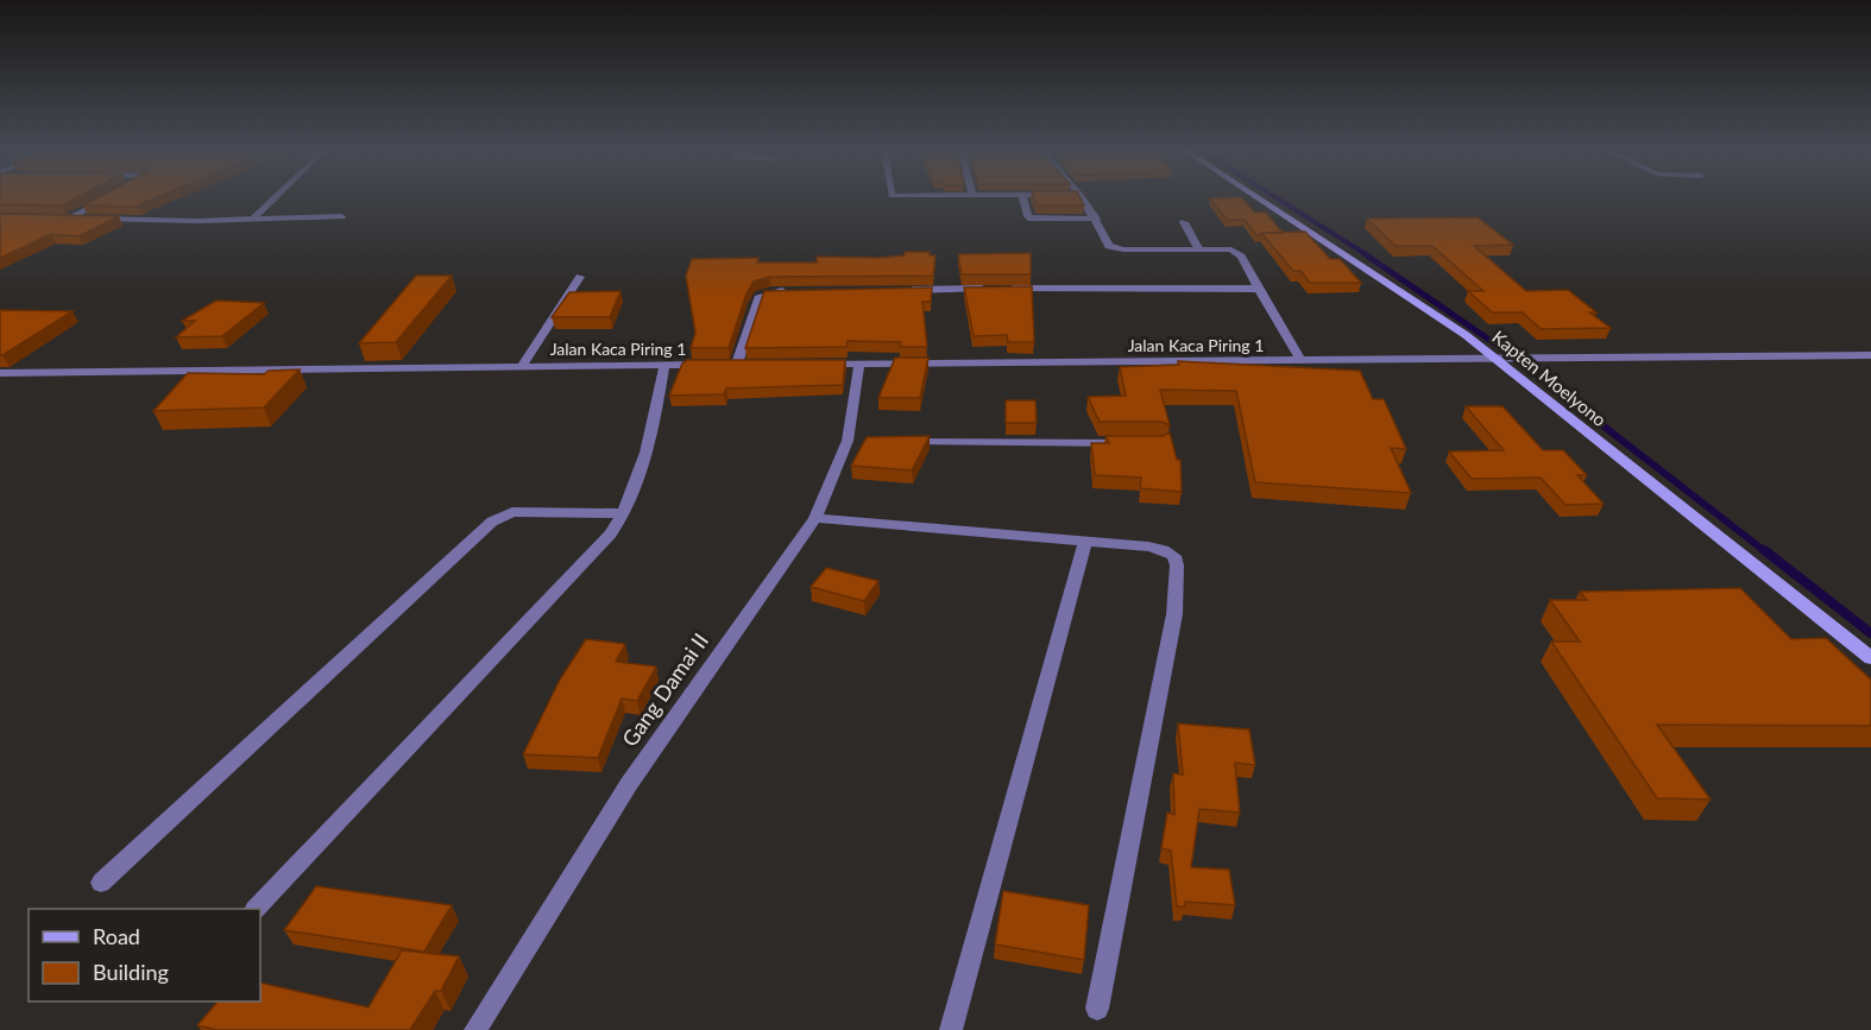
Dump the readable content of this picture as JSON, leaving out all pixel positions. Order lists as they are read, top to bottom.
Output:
{
  "streets": {
    "street": ["Jalan Kaca Piring 1", "Kapten Moelyono", "Gang Damai II"]
  },
  "crossings": [
    ["Jalan Kaca Piring 1", "Kapten Moelyono"],
    ["Jalan Kaca Piring 1", "Gang Damai II"]
  ],
  "legend": ["Road", "Building"]
}
